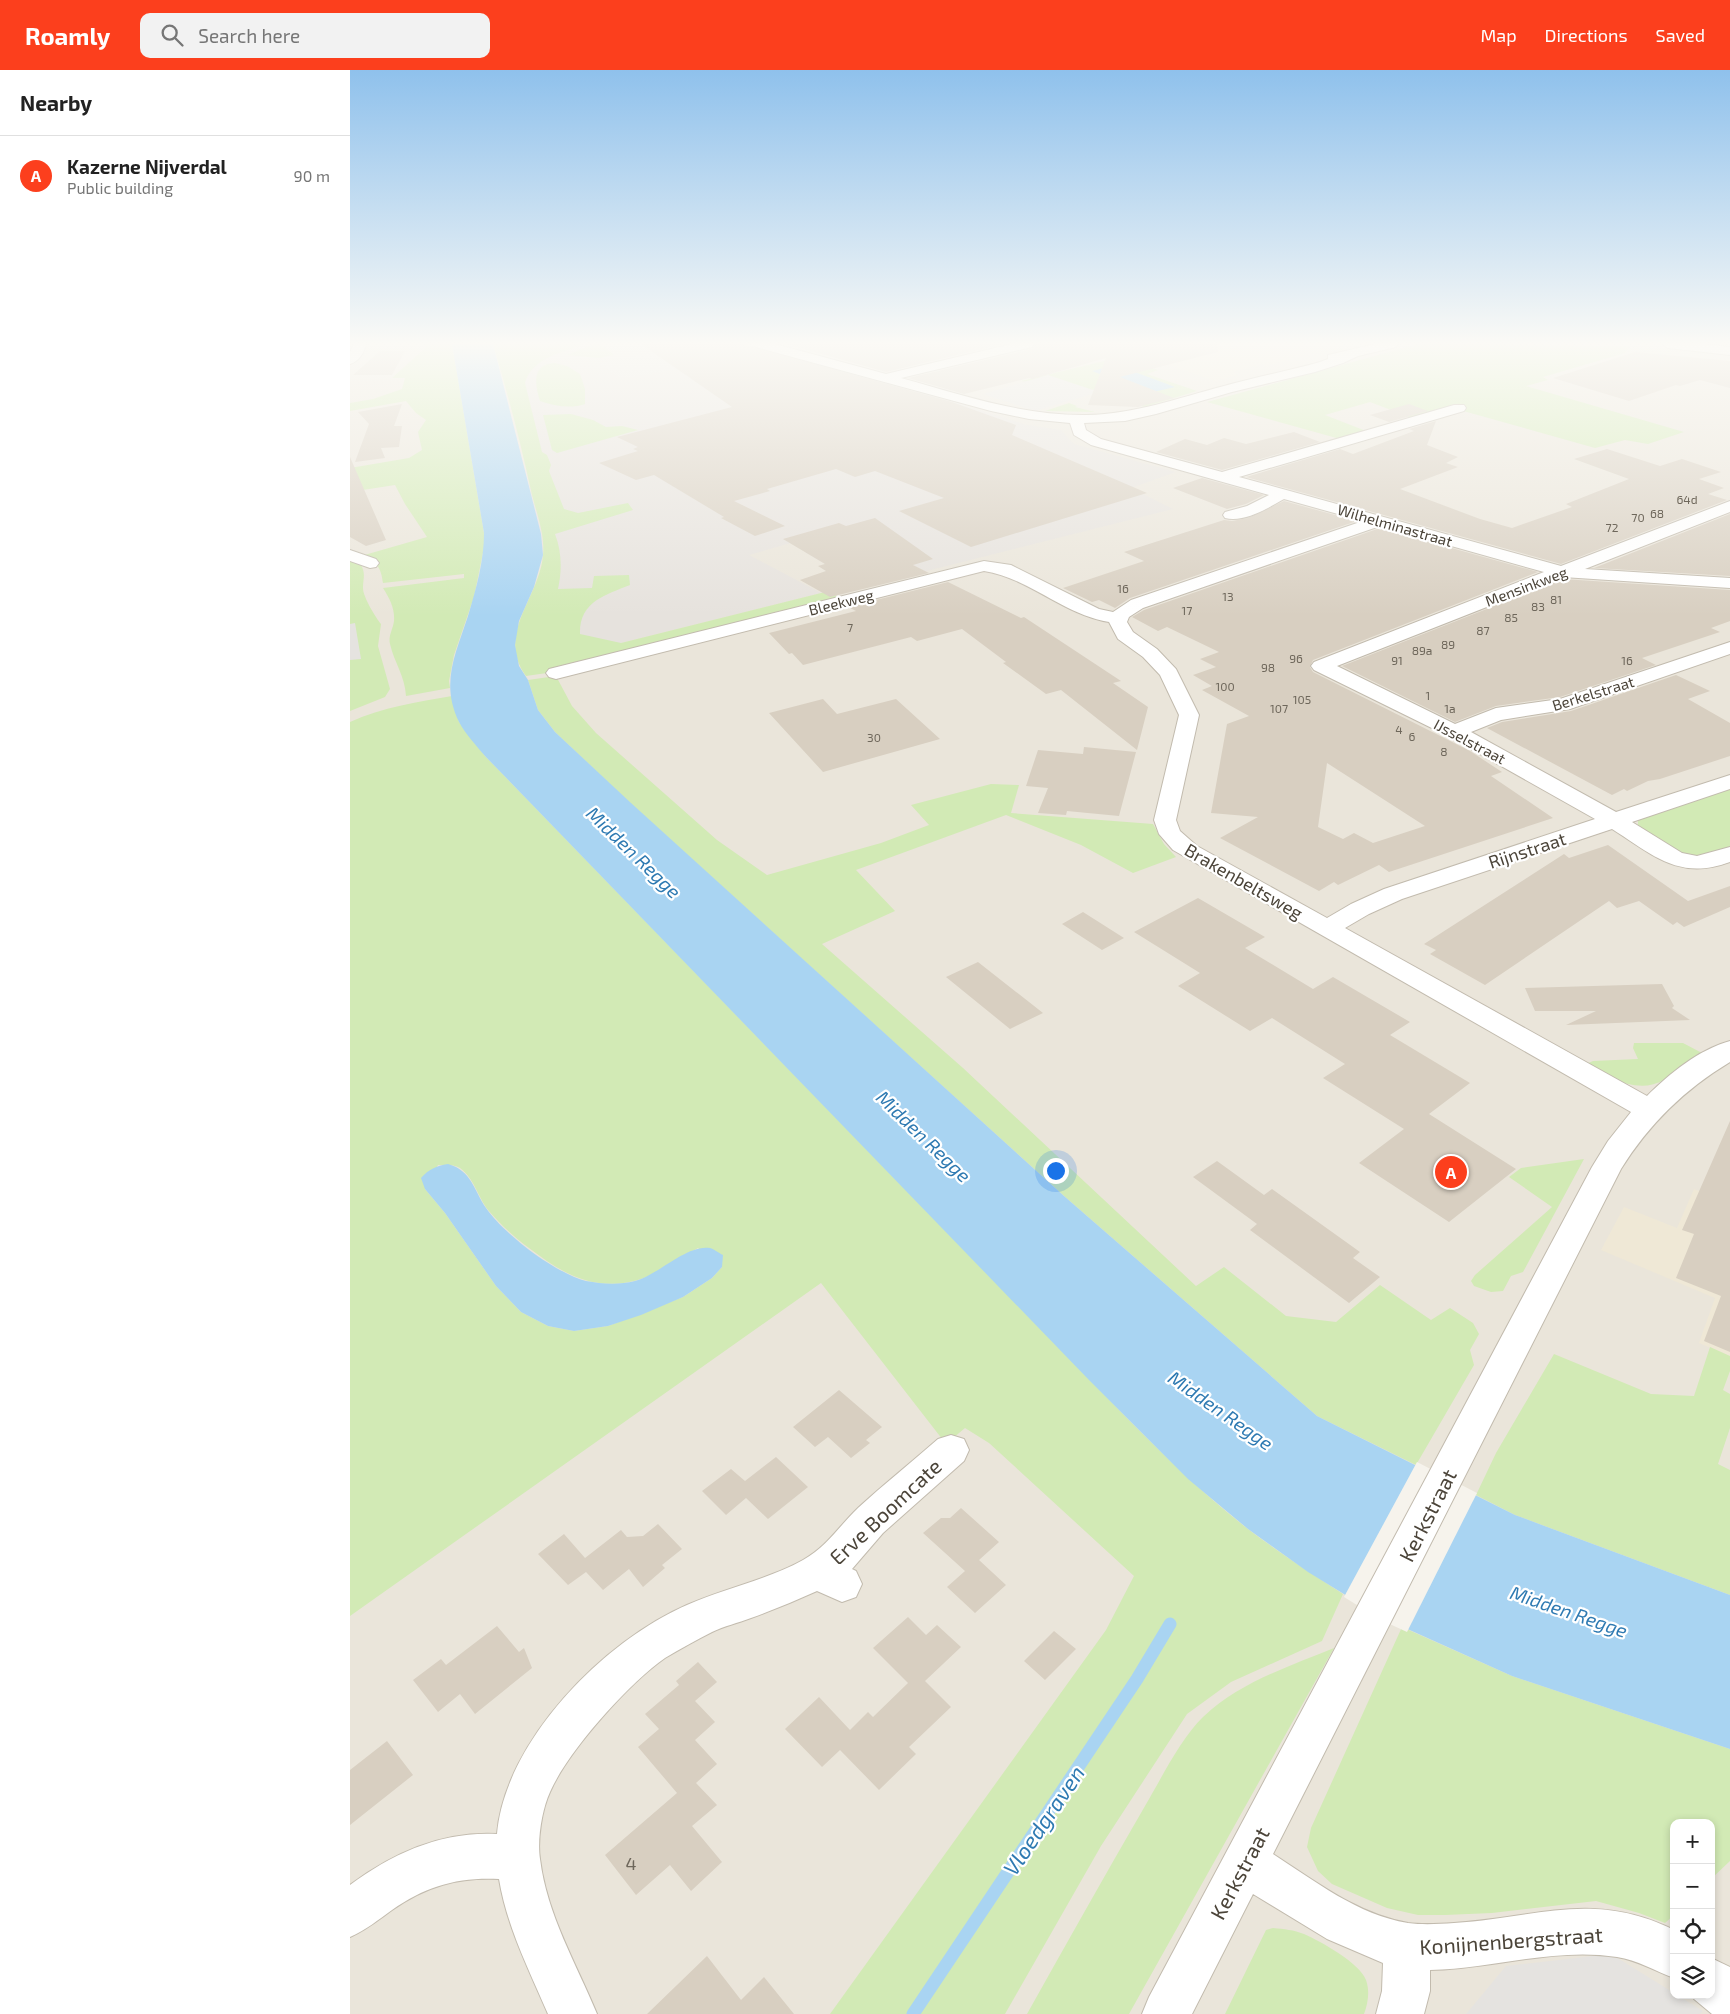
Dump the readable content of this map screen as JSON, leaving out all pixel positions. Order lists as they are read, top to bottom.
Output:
{
  "streets": {
    "street": [
      "Wilhelminastraat",
      "Mensinkweg",
      "Bleekweg",
      "Berkelstraat",
      "IJsselstraat",
      "Rijnstraat",
      "Brakenbeltsweg",
      "Erve Boomcate",
      "Kerkstraat",
      "Konijnenbergstraat"
    ]
  },
  "crossings": [
    ["Wilhelminastraat", "Mensinkweg"],
    ["Mensinkweg", "IJsselstraat"],
    ["Bleekweg", "Brakenbeltsweg"],
    ["Berkelstraat", "IJsselstraat"],
    ["IJsselstraat", "Rijnstraat"],
    ["Rijnstraat", "Brakenbeltsweg"],
    ["Brakenbeltsweg", "Kerkstraat"],
    ["Kerkstraat", "Konijnenbergstraat"]
  ],
  "water": ["Midden Regge", "Vloedgraven"],
  "house_numbers": [
    "64d",
    "68",
    "70",
    "72",
    "16",
    "13",
    "81",
    "83",
    "17",
    "85",
    "7",
    "87",
    "89",
    "89a",
    "96",
    "91",
    "16",
    "98",
    "100",
    "1",
    "105",
    "107",
    "1a",
    "4",
    "6",
    "30",
    "8",
    "4"
  ],
  "page": {
    "header": "Roamly",
    "search": "Search here",
    "nav": ["Map", "Directions", "Saved"],
    "heading": "Nearby",
    "list": [
      {
        "mark": "A",
        "name": "Kazerne Nijverdal",
        "note": "Public building",
        "value": "90 m"
      }
    ],
    "pins": "A",
    "map_buttons": ["+", "−"]
  }
}
